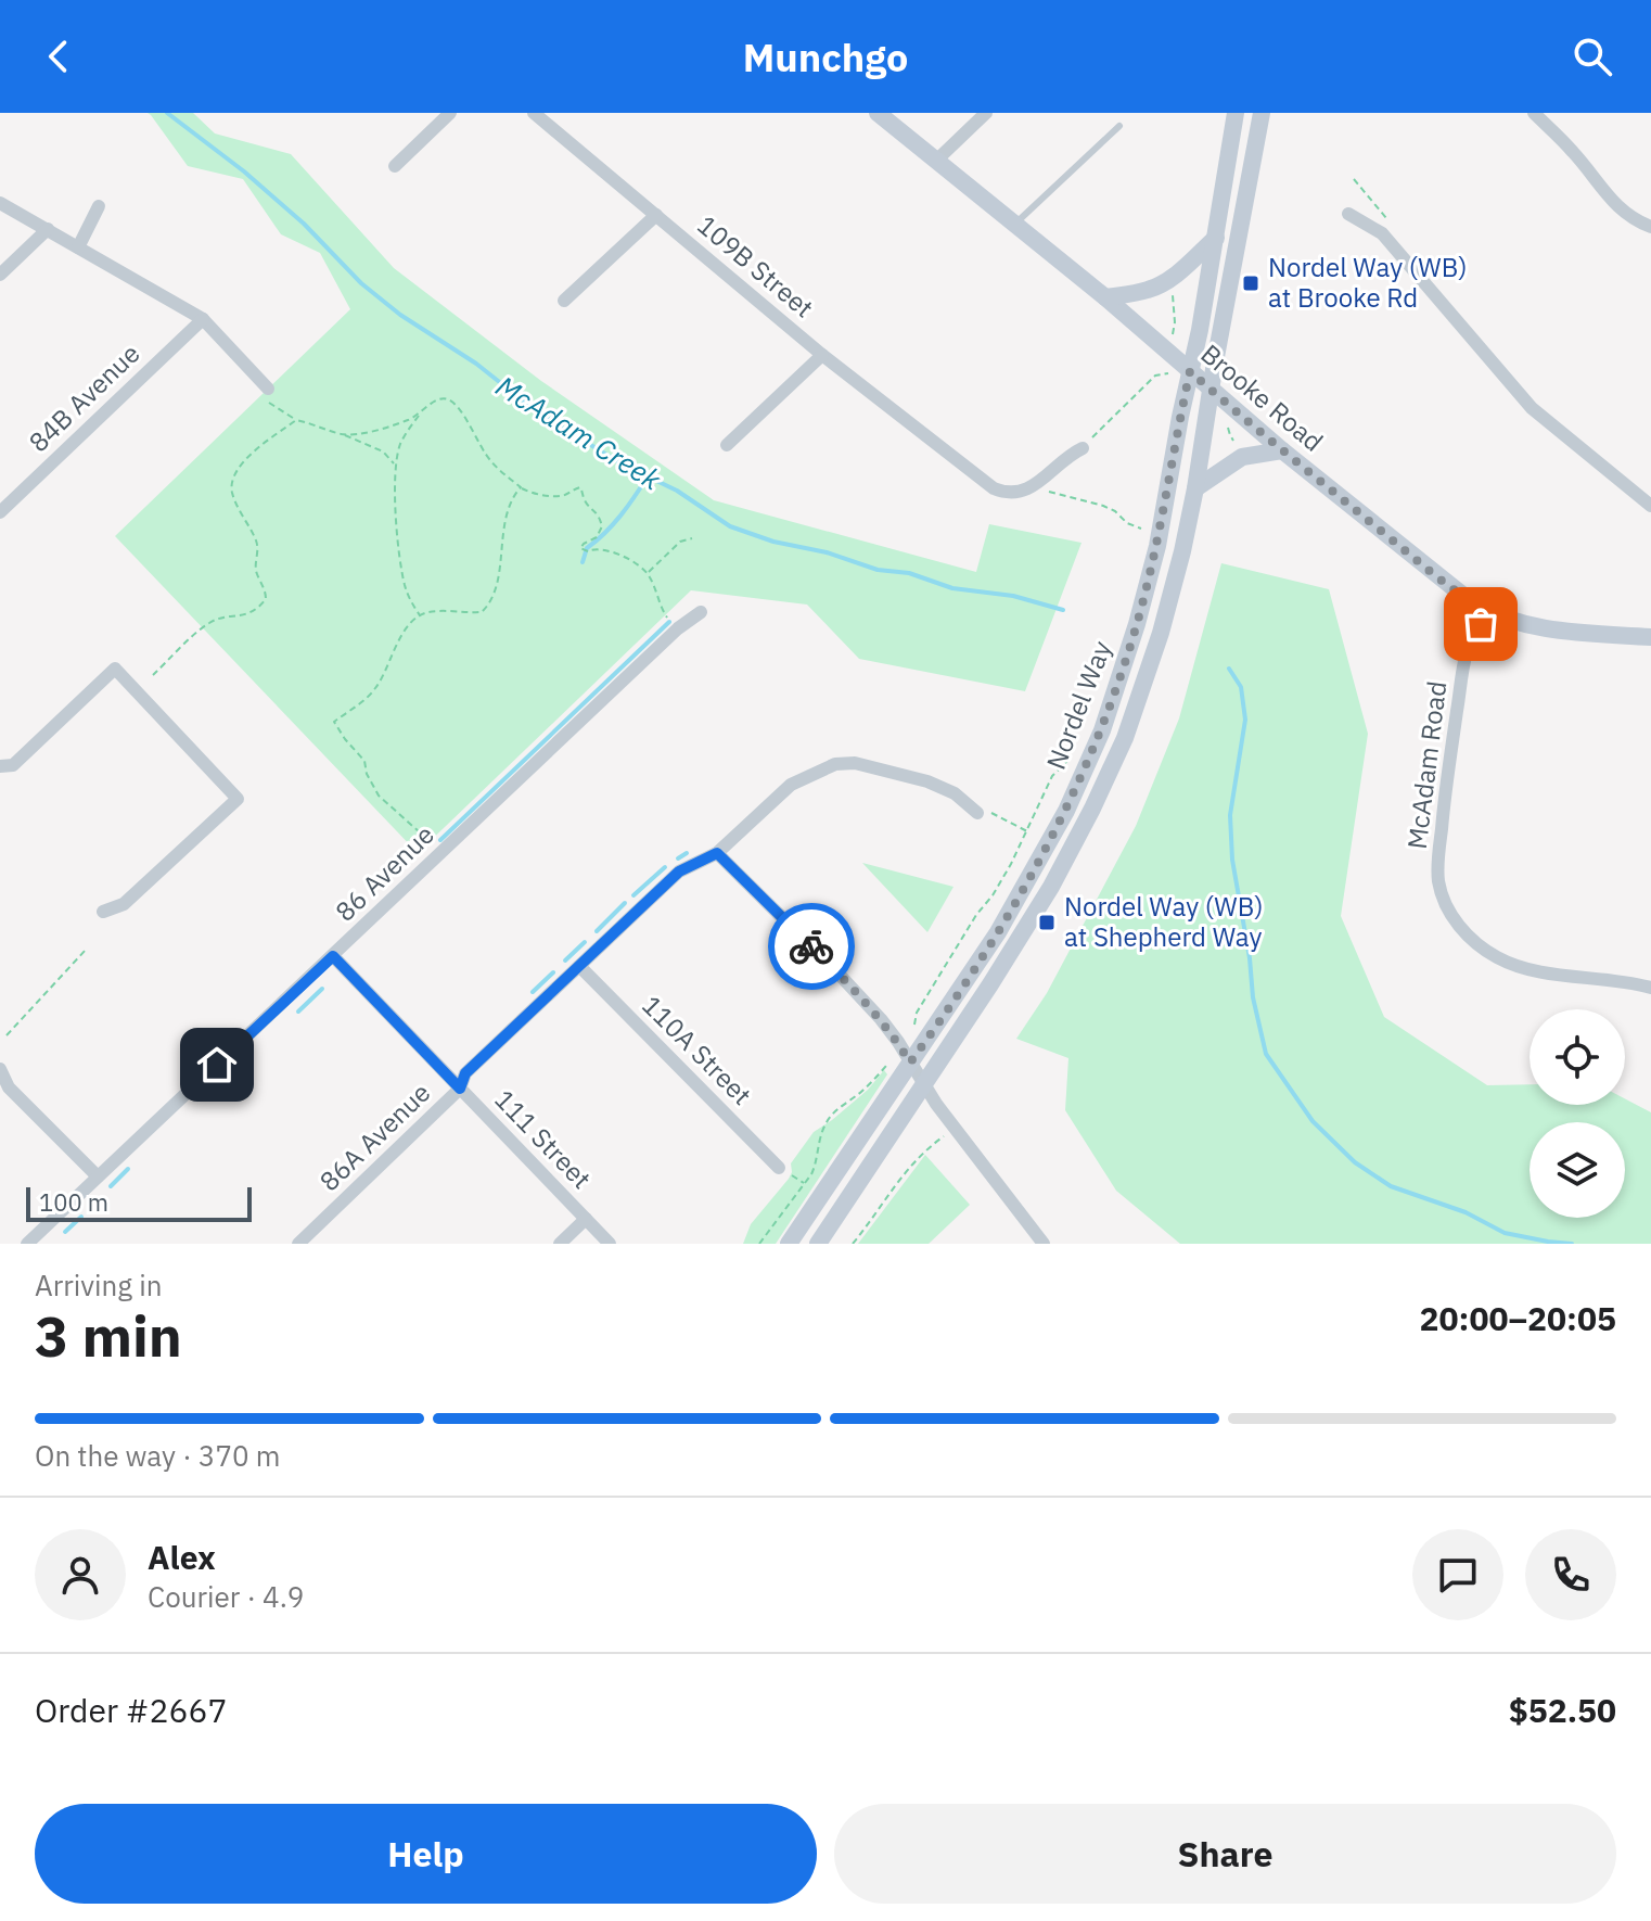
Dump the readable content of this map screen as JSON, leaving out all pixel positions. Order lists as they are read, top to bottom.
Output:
{
  "streets": {
    "main road": ["Brooke Road", "Nordel Way"],
    "street": [
      "109B Street",
      "84B Avenue",
      "McAdam Road",
      "86 Avenue",
      "110A Street",
      "86A Avenue",
      "111 Street"
    ]
  },
  "crossings": [
    ["Brooke Road", "Nordel Way"],
    ["Brooke Road", "McAdam Road"],
    ["86 Avenue", "111 Street"],
    ["110A Street", "86A Avenue"],
    ["86A Avenue", "111 Street"]
  ],
  "water": ["McAdam Creek"],
  "places": {
    "transit": ["Nordel Way (WB) at Brooke Rd", "Nordel Way (WB) at Shepherd Way"]
  },
  "scale_bar": "100 m",
  "page": {
    "header": "Munchgo",
    "scale": "100 m",
    "heading": ["3 min", "Arriving in", "20:00–20:05"],
    "panel": [
      "Alex",
      "Courier · 4.9",
      "Order #2667",
      "$52.50"
    ],
    "bar": "On the way · 370 m",
    "buttons": ["Help", "Share"]
  }
}
